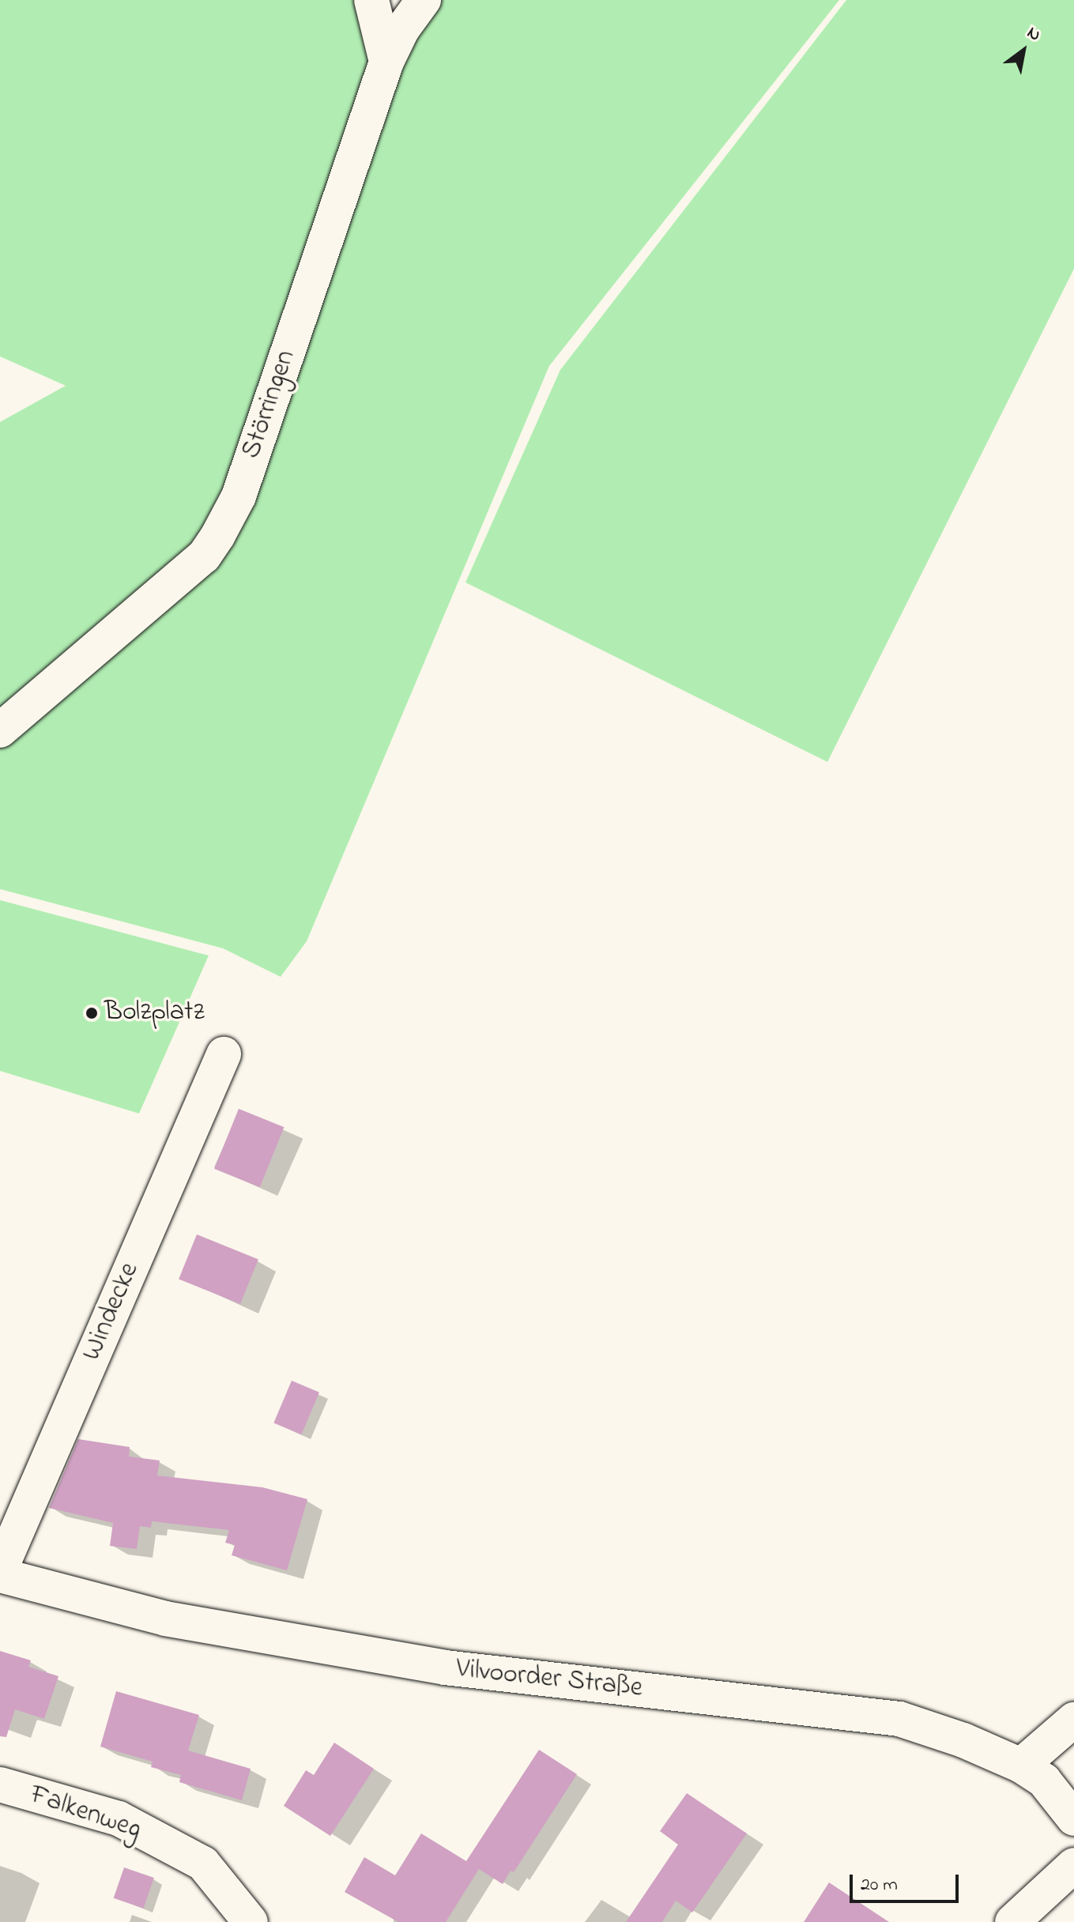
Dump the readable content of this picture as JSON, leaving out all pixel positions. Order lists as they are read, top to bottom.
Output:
{
  "streets": {
    "street": [
      "Störringen",
      "Windecke",
      "Vilvoorder Straße",
      "Falkenweg"
    ]
  },
  "places": ["Bolzplatz"],
  "scale_bar": "20 m",
  "north": "top right"
}
